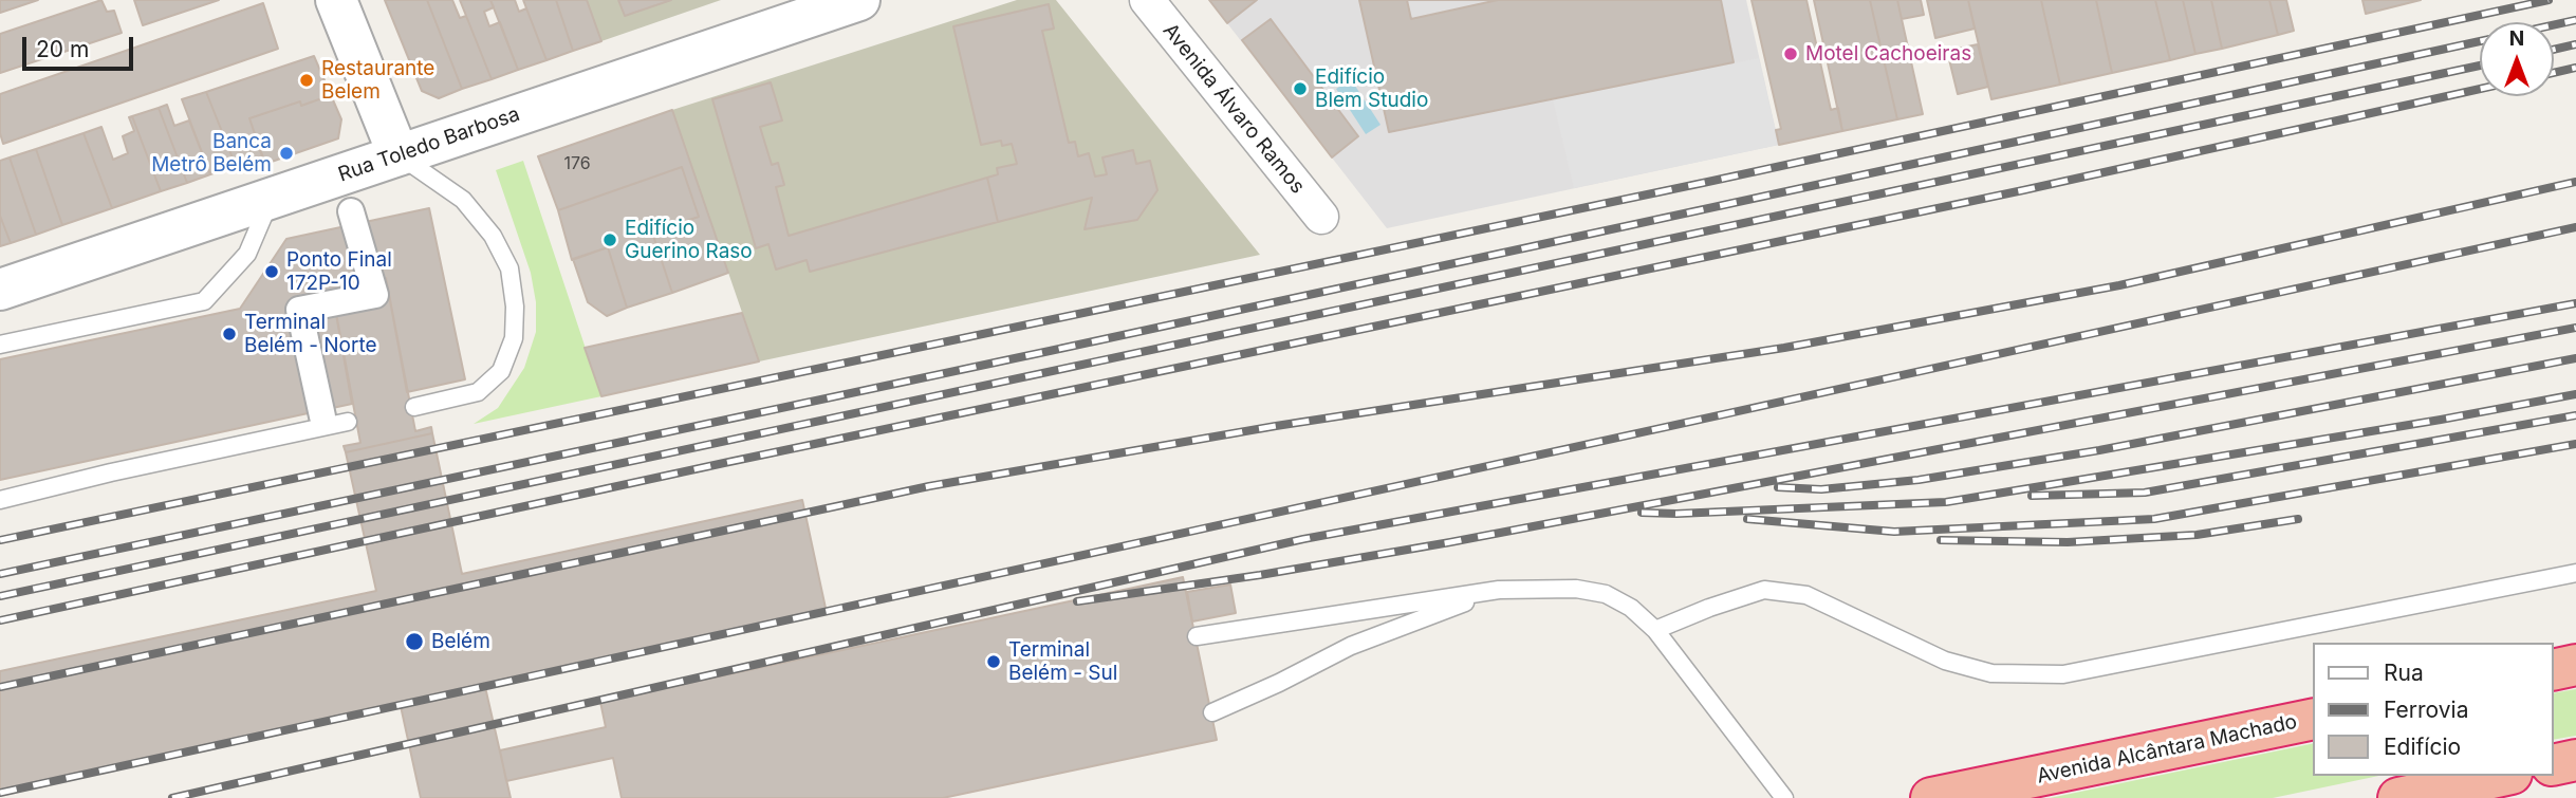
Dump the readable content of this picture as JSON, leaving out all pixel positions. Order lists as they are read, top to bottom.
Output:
{
  "streets": {
    "highway": ["Avenida Alcântara Machado"],
    "street": ["Avenida Álvaro Ramos", "Rua Toledo Barbosa"]
  },
  "places": [
    "Motel Cachoeiras",
    "Restaurante Belem",
    "Edifício Blem Studio",
    "Banca Metrô Belém",
    "Edifício Guerino Raso",
    "Ponto Final 172P-10",
    "Terminal Belém - Norte",
    "Belém",
    "Terminal Belém - Sul"
  ],
  "house_numbers": ["176"],
  "legend": ["Rua", "Ferrovia", "Edifício"],
  "scale_bar": "20 m",
  "north": "top"
}
